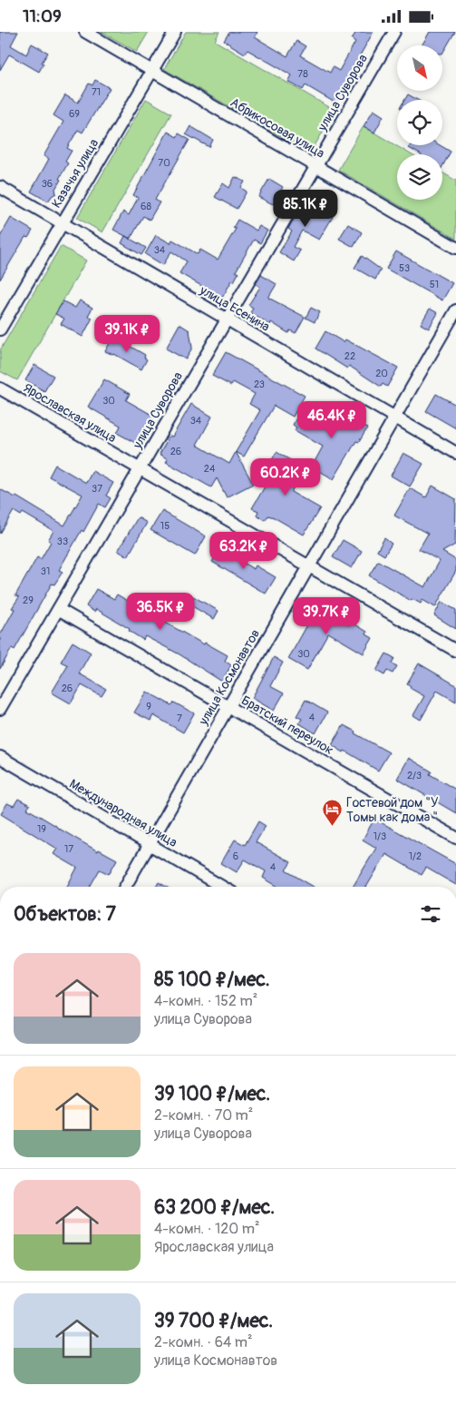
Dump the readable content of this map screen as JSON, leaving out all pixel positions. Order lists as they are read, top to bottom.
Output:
{
  "streets": {
    "street": [
      "улица Суворова",
      "Абрикосовая улица",
      "Казачья улица",
      "улица Есенина",
      "Ярославская улица",
      "улица Космонавтов",
      "Братский переулок",
      "Международная улица"
    ]
  },
  "crossings": [
    ["улица Суворова", "Абрикосовая улица"],
    ["улица Суворова", "улица Есенина"],
    ["улица Суворова", "Ярославская улица"],
    ["улица Суворова", "Братский переулок"],
    ["Абрикосовая улица", "Казачья улица"],
    ["Казачья улица", "улица Есенина"],
    ["улица Есенина", "улица Космонавтов"],
    ["Ярославская улица", "улица Космонавтов"],
    ["улица Космонавтов", "Братский переулок"],
    ["улица Космонавтов", "Международная улица"]
  ],
  "places": {
    "hotel": ["Гостевой дом \"У Томы как дома \""]
  },
  "house_numbers": [
    "78",
    "71",
    "69",
    "70",
    "36",
    "68",
    "34",
    "53",
    "51",
    "22",
    "20",
    "23",
    "30",
    "34",
    "26",
    "24",
    "37",
    "15",
    "33",
    "31",
    "29",
    "30",
    "26",
    "9",
    "4",
    "7",
    "2/3",
    "19",
    "1/3",
    "17",
    "6",
    "1/2",
    "4"
  ],
  "north": "bottom right",
  "page": {
    "status": "11:09",
    "price": [
      "85.1K ₽",
      "39.1K ₽",
      "46.4K ₽",
      "60.2K ₽",
      "63.2K ₽",
      "36.5K ₽",
      "39.7K ₽"
    ],
    "heading": "Объектов: 7",
    "list": [
      {
        "name": "85 100 ₽/мес.",
        "note": "4-комн. · 152 m² · улица Суворова"
      },
      {
        "name": "39 100 ₽/мес.",
        "note": "2-комн. · 70 m² · улица Суворова"
      },
      {
        "name": "63 200 ₽/мес.",
        "note": "4-комн. · 120 m² · Ярославская улица"
      },
      {
        "name": "39 700 ₽/мес.",
        "note": "2-комн. · 64 m² · улица Космонавтов"
      }
    ]
  }
}
